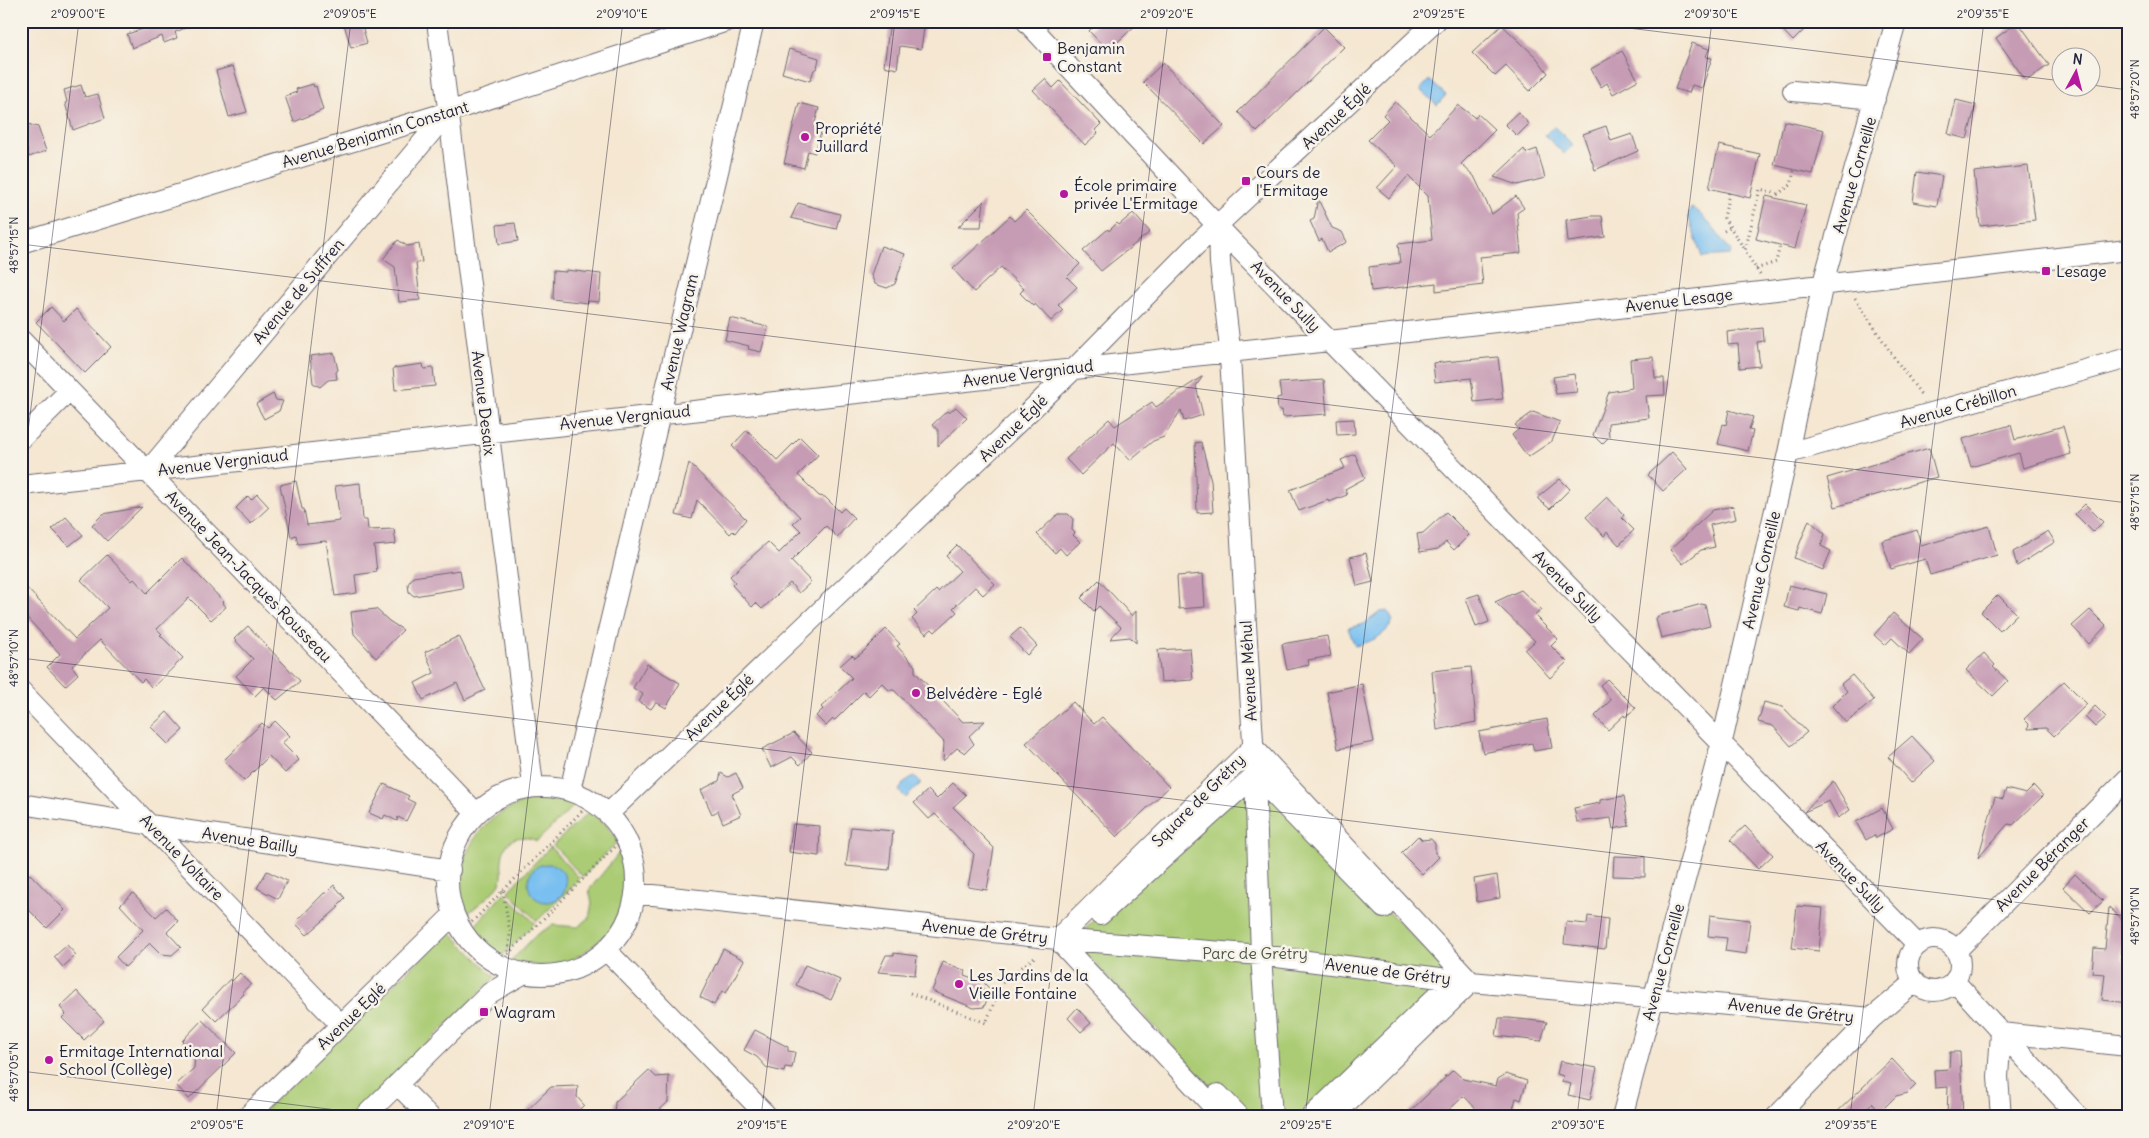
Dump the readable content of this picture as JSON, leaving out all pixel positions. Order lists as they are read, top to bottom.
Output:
{
  "streets": {
    "street": [
      "Avenue Églé",
      "Avenue Benjamin Constant",
      "Avenue Corneille",
      "Avenue de Suffren",
      "Avenue Sully",
      "Avenue Lesage",
      "Avenue Wagram",
      "Avenue Vergniaud",
      "Avenue Desaix",
      "Avenue Crébillon",
      "Avenue Jean-Jacques Rousseau",
      "Avenue Méhul",
      "Square de Grétry",
      "Avenue Bailly",
      "Avenue Voltaire",
      "Avenue Béranger",
      "Avenue de Grétry",
      "Avenue Eglé"
    ]
  },
  "crossings": [
    ["Avenue Églé", "Avenue Sully"],
    ["Avenue Églé", "Avenue Vergniaud"],
    ["Avenue Églé", "Avenue Méhul"],
    ["Avenue Benjamin Constant", "Avenue de Suffren"],
    ["Avenue Benjamin Constant", "Avenue Desaix"],
    ["Avenue Corneille", "Avenue Sully"],
    ["Avenue Corneille", "Avenue Lesage"],
    ["Avenue Corneille", "Avenue Crébillon"],
    ["Avenue Corneille", "Avenue de Grétry"],
    ["Avenue de Suffren", "Avenue Vergniaud"],
    ["Avenue de Suffren", "Avenue Desaix"],
    ["Avenue de Suffren", "Avenue Jean-Jacques Rousseau"],
    ["Avenue Sully", "Avenue Lesage"],
    ["Avenue Sully", "Avenue Méhul"],
    ["Avenue Sully", "Avenue Béranger"],
    ["Avenue Lesage", "Avenue Vergniaud"],
    ["Avenue Lesage", "Avenue Méhul"],
    ["Avenue Wagram", "Avenue Vergniaud"],
    ["Avenue Vergniaud", "Avenue Desaix"],
    ["Avenue Vergniaud", "Avenue Jean-Jacques Rousseau"],
    ["Avenue Vergniaud", "Avenue Méhul"],
    ["Avenue Méhul", "Square de Grétry"],
    ["Avenue Méhul", "Avenue de Grétry"],
    ["Square de Grétry", "Avenue de Grétry"],
    ["Avenue Bailly", "Avenue Voltaire"],
    ["Avenue Voltaire", "Avenue Eglé"]
  ],
  "parks": ["Parc de Grétry"],
  "places": {
    "transit": [
      "Benjamin Constant",
      "Cours de l'Ermitage",
      "Lesage",
      "Wagram"
    ],
    "other": [
      "Propriété Juillard",
      "École primaire privée L'Ermitage",
      "Belvédère - Eglé",
      "Les Jardins de la Vieille Fontaine",
      "Ermitage International School (Collège)"
    ]
  },
  "north": "top",
  "coordinates": [
    "2°09'00\"E",
    "2°09'05\"E",
    "2°09'10\"E",
    "2°09'15\"E",
    "2°09'20\"E",
    "2°09'25\"E",
    "2°09'30\"E",
    "2°09'35\"E",
    "48°57'20\"N",
    "48°57'15\"N",
    "48°57'10\"N",
    "48°57'05\"N"
  ]
}
